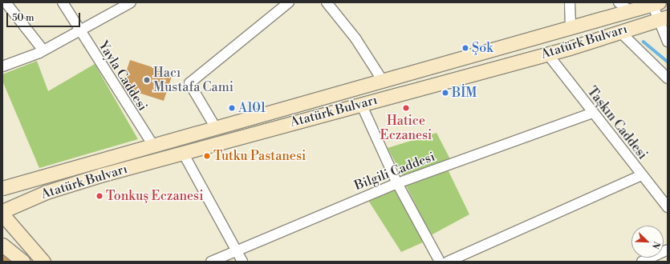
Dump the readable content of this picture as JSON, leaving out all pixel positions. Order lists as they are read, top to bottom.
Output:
{
  "streets": {
    "main road": ["Atatürk Bulvarı"],
    "street": ["Yayla Caddesi", "Taşkın Caddesi", "Bilgili Caddesi"]
  },
  "crossings": [
    ["Atatürk Bulvarı", "Yayla Caddesi"],
    ["Atatürk Bulvarı", "Taşkın Caddesi"],
    ["Taşkın Caddesi", "Bilgili Caddesi"]
  ],
  "places": [
    "Şok",
    "Hacı Mustafa Cami",
    "BİM",
    "A101",
    "Hatice Eczanesi",
    "Tutku Pastanesi",
    "Tonkuş Eczanesi"
  ],
  "scale_bar": "50 m",
  "north": "bottom right"
}
